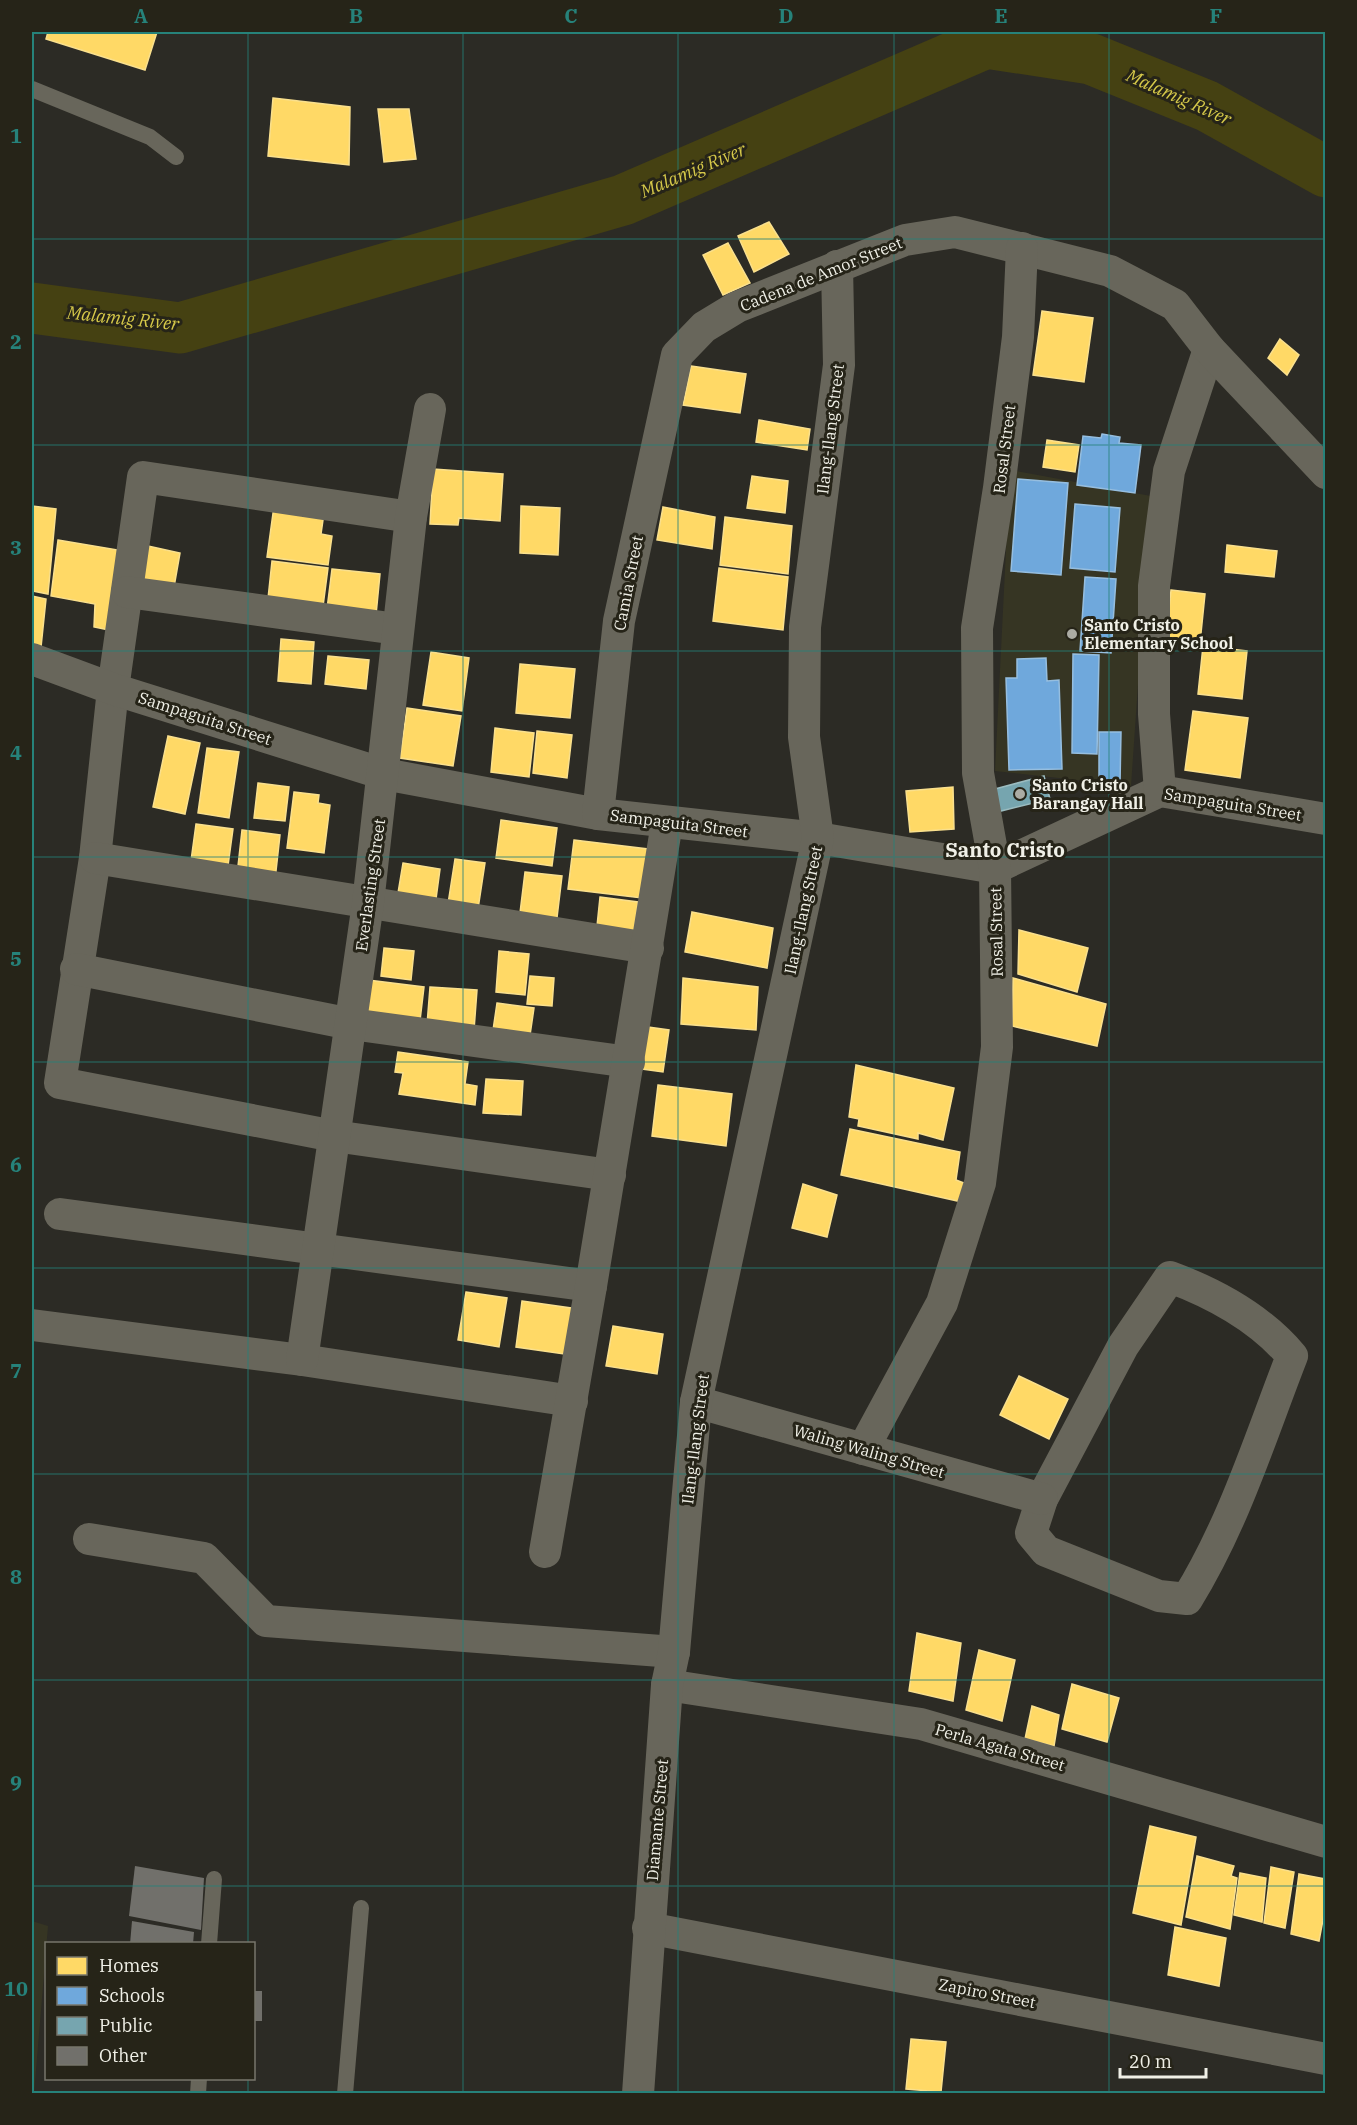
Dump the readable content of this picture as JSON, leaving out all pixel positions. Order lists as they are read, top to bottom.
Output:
{
  "streets": {
    "street": [
      "Cadena de Amor Street",
      "Ilang-Ilang Street",
      "Rosal Street",
      "Camia Street",
      "Sampaguita Street",
      "Everlasting Street",
      "Waling Waling Street",
      "Perla Agata Street",
      "Diamante Street",
      "Zapiro Street"
    ]
  },
  "crossings": [
    ["Cadena de Amor Street", "Ilang-Ilang Street"],
    ["Cadena de Amor Street", "Rosal Street"],
    ["Cadena de Amor Street", "Camia Street"],
    ["Ilang-Ilang Street", "Sampaguita Street"],
    ["Ilang-Ilang Street", "Waling Waling Street"],
    ["Ilang-Ilang Street", "Diamante Street"],
    ["Rosal Street", "Sampaguita Street"],
    ["Rosal Street", "Waling Waling Street"],
    ["Camia Street", "Sampaguita Street"],
    ["Sampaguita Street", "Everlasting Street"],
    ["Perla Agata Street", "Diamante Street"],
    ["Diamante Street", "Zapiro Street"]
  ],
  "districts": ["Santo Cristo"],
  "water": ["Malamig River"],
  "places": ["Santo Cristo Elementary School", "Santo Cristo Barangay Hall"],
  "legend": [
    "Homes",
    "Schools",
    "Public",
    "Other"
  ],
  "scale_bar": "20 m",
  "grid": {
    "columns": [
      "A",
      "B",
      "C",
      "D",
      "E",
      "F"
    ],
    "rows": [
      "1",
      "2",
      "3",
      "4",
      "5",
      "6",
      "7",
      "8",
      "9",
      "10"
    ]
  }
}
